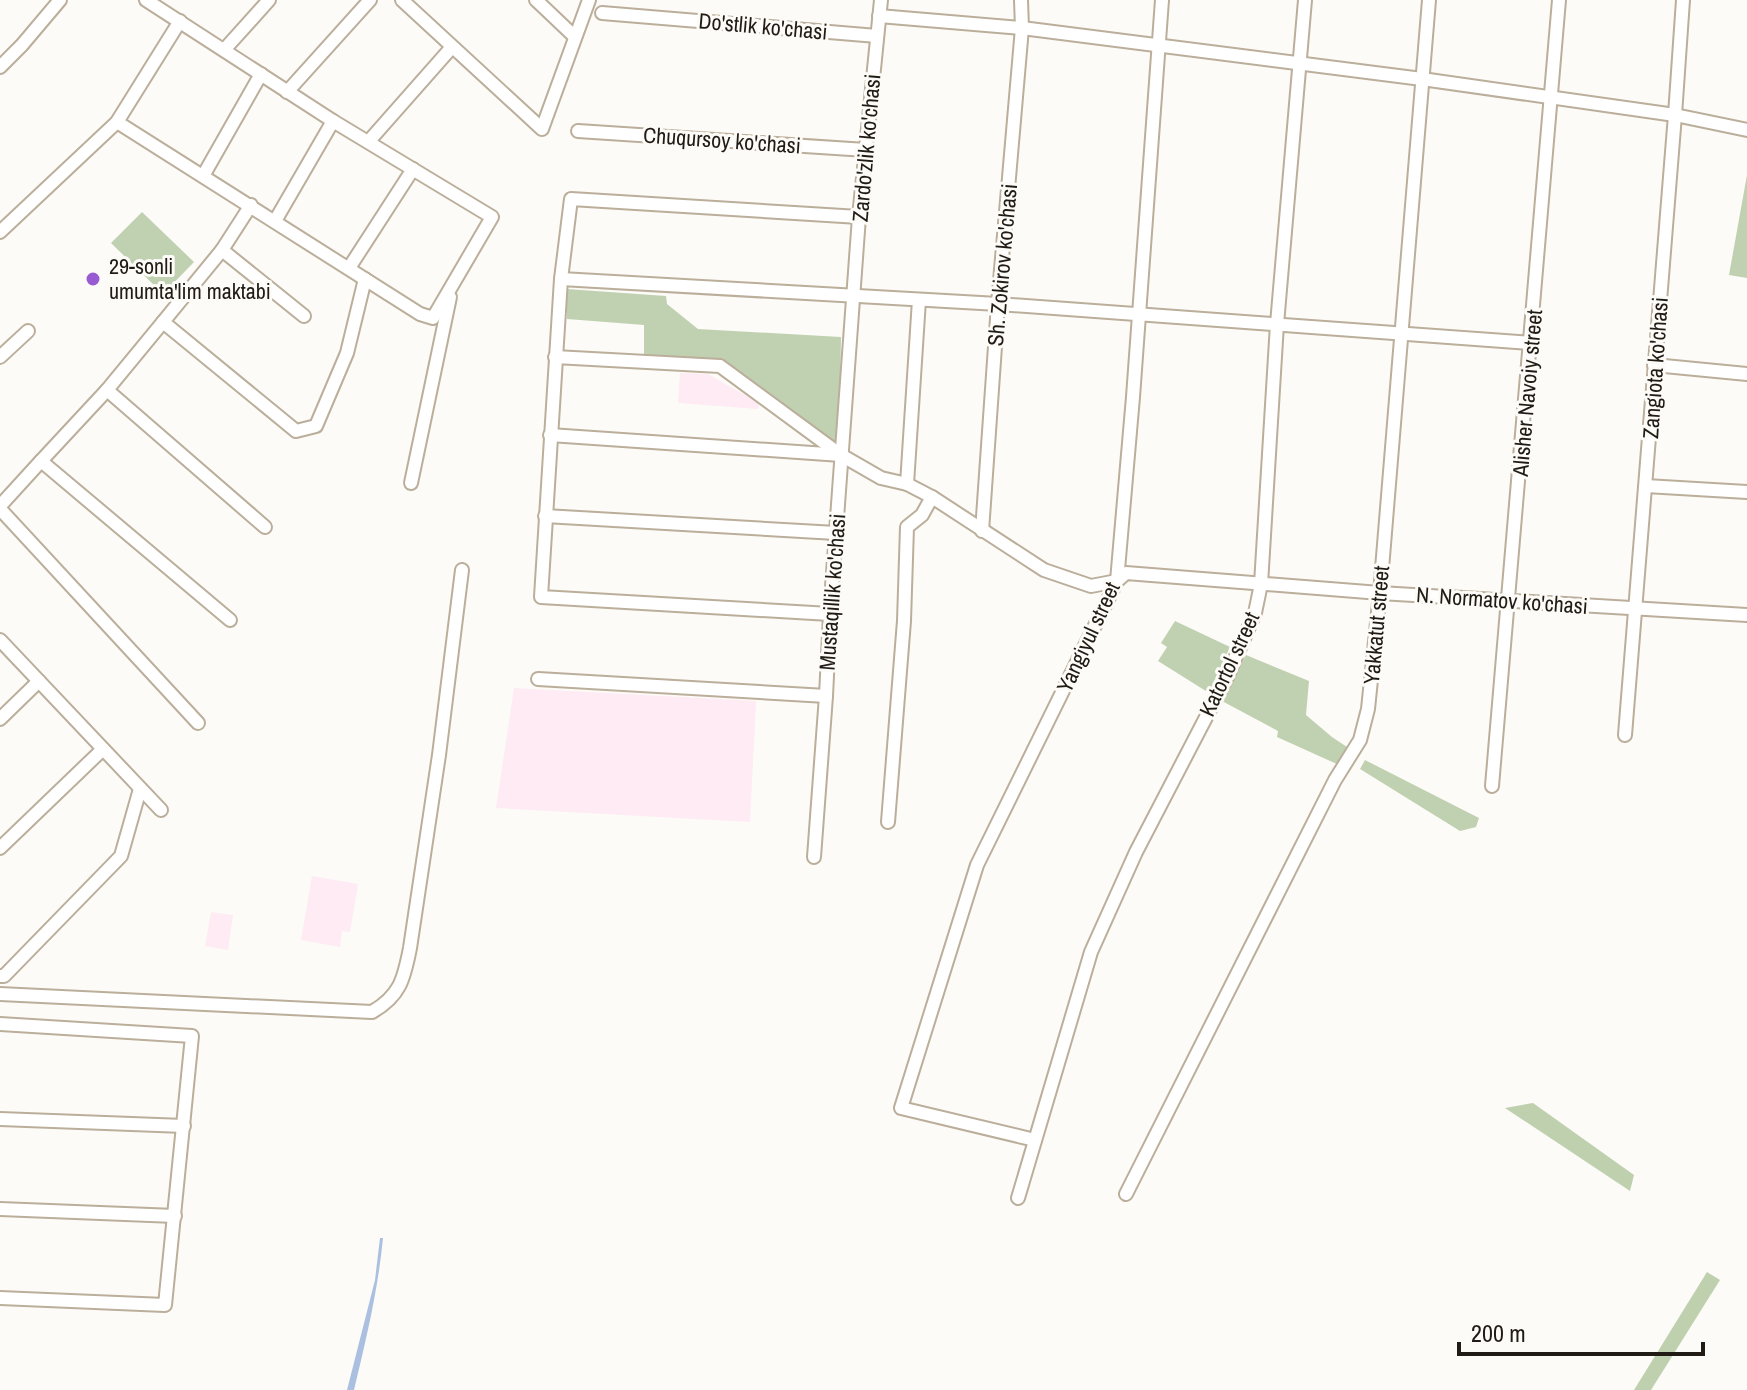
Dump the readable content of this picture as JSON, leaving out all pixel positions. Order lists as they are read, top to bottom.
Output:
{
  "streets": {
    "street": [
      "Do'stlik ko'chasi",
      "Chuqursoy ko'chasi",
      "Zardo'zlik ko'chasi",
      "Sh. Zokirov ko'chasi",
      "Zangiota ko'chasi",
      "Alisher Navoiy street",
      "Mustaqillik ko'chasi",
      "N. Normatov ko'chasi",
      "Yakkatut street",
      "Yangiyul street",
      "Katortol street"
    ]
  },
  "crossings": [
    ["Do'stlik ko'chasi", "Zardo'zlik ko'chasi"],
    ["Chuqursoy ko'chasi", "Zardo'zlik ko'chasi"],
    ["Zardo'zlik ko'chasi", "Mustaqillik ko'chasi"],
    ["Zangiota ko'chasi", "N. Normatov ko'chasi"],
    ["Alisher Navoiy street", "N. Normatov ko'chasi"],
    ["N. Normatov ko'chasi", "Yakkatut street"],
    ["N. Normatov ko'chasi", "Yangiyul street"],
    ["N. Normatov ko'chasi", "Katortol street"],
    ["Yangiyul street", "Katortol street"]
  ],
  "places": ["29-sonli umumta'lim maktabi"],
  "scale_bar": "200 m"
}
